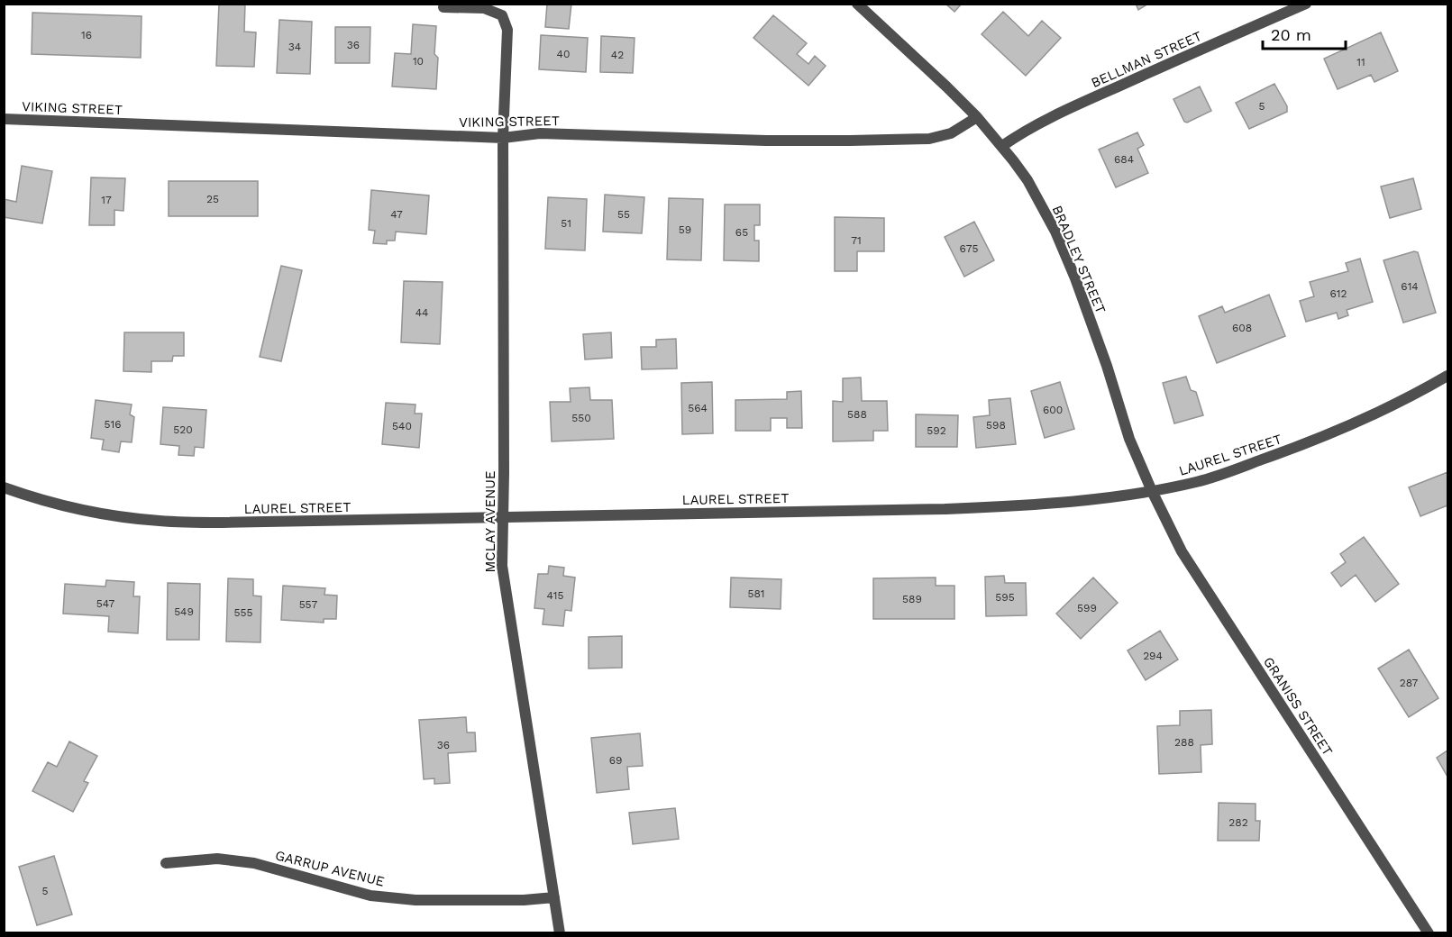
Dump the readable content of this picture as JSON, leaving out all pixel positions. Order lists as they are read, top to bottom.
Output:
{
  "streets": {
    "street": [
      "BELLMAN STREET",
      "VIKING STREET",
      "BRADLEY STREET",
      "LAUREL STREET",
      "MCLAY AVENUE",
      "GRANISS STREET",
      "GARRUP AVENUE"
    ]
  },
  "crossings": [
    ["BELLMAN STREET", "BRADLEY STREET"],
    ["VIKING STREET", "BRADLEY STREET"],
    ["VIKING STREET", "MCLAY AVENUE"],
    ["BRADLEY STREET", "LAUREL STREET"],
    ["BRADLEY STREET", "GRANISS STREET"],
    ["LAUREL STREET", "MCLAY AVENUE"],
    ["LAUREL STREET", "GRANISS STREET"],
    ["MCLAY AVENUE", "GARRUP AVENUE"]
  ],
  "house_numbers": [
    "16",
    "36",
    "34",
    "40",
    "42",
    "10",
    "11",
    "5",
    "684",
    "25",
    "17",
    "47",
    "55",
    "51",
    "59",
    "65",
    "71",
    "675",
    "614",
    "612",
    "44",
    "608",
    "564",
    "600",
    "588",
    "550",
    "516",
    "598",
    "540",
    "520",
    "592",
    "581",
    "415",
    "595",
    "589",
    "547",
    "557",
    "599",
    "549",
    "555",
    "294",
    "287",
    "288",
    "36",
    "69",
    "282",
    "5"
  ],
  "scale_bar": "20 m"
}
